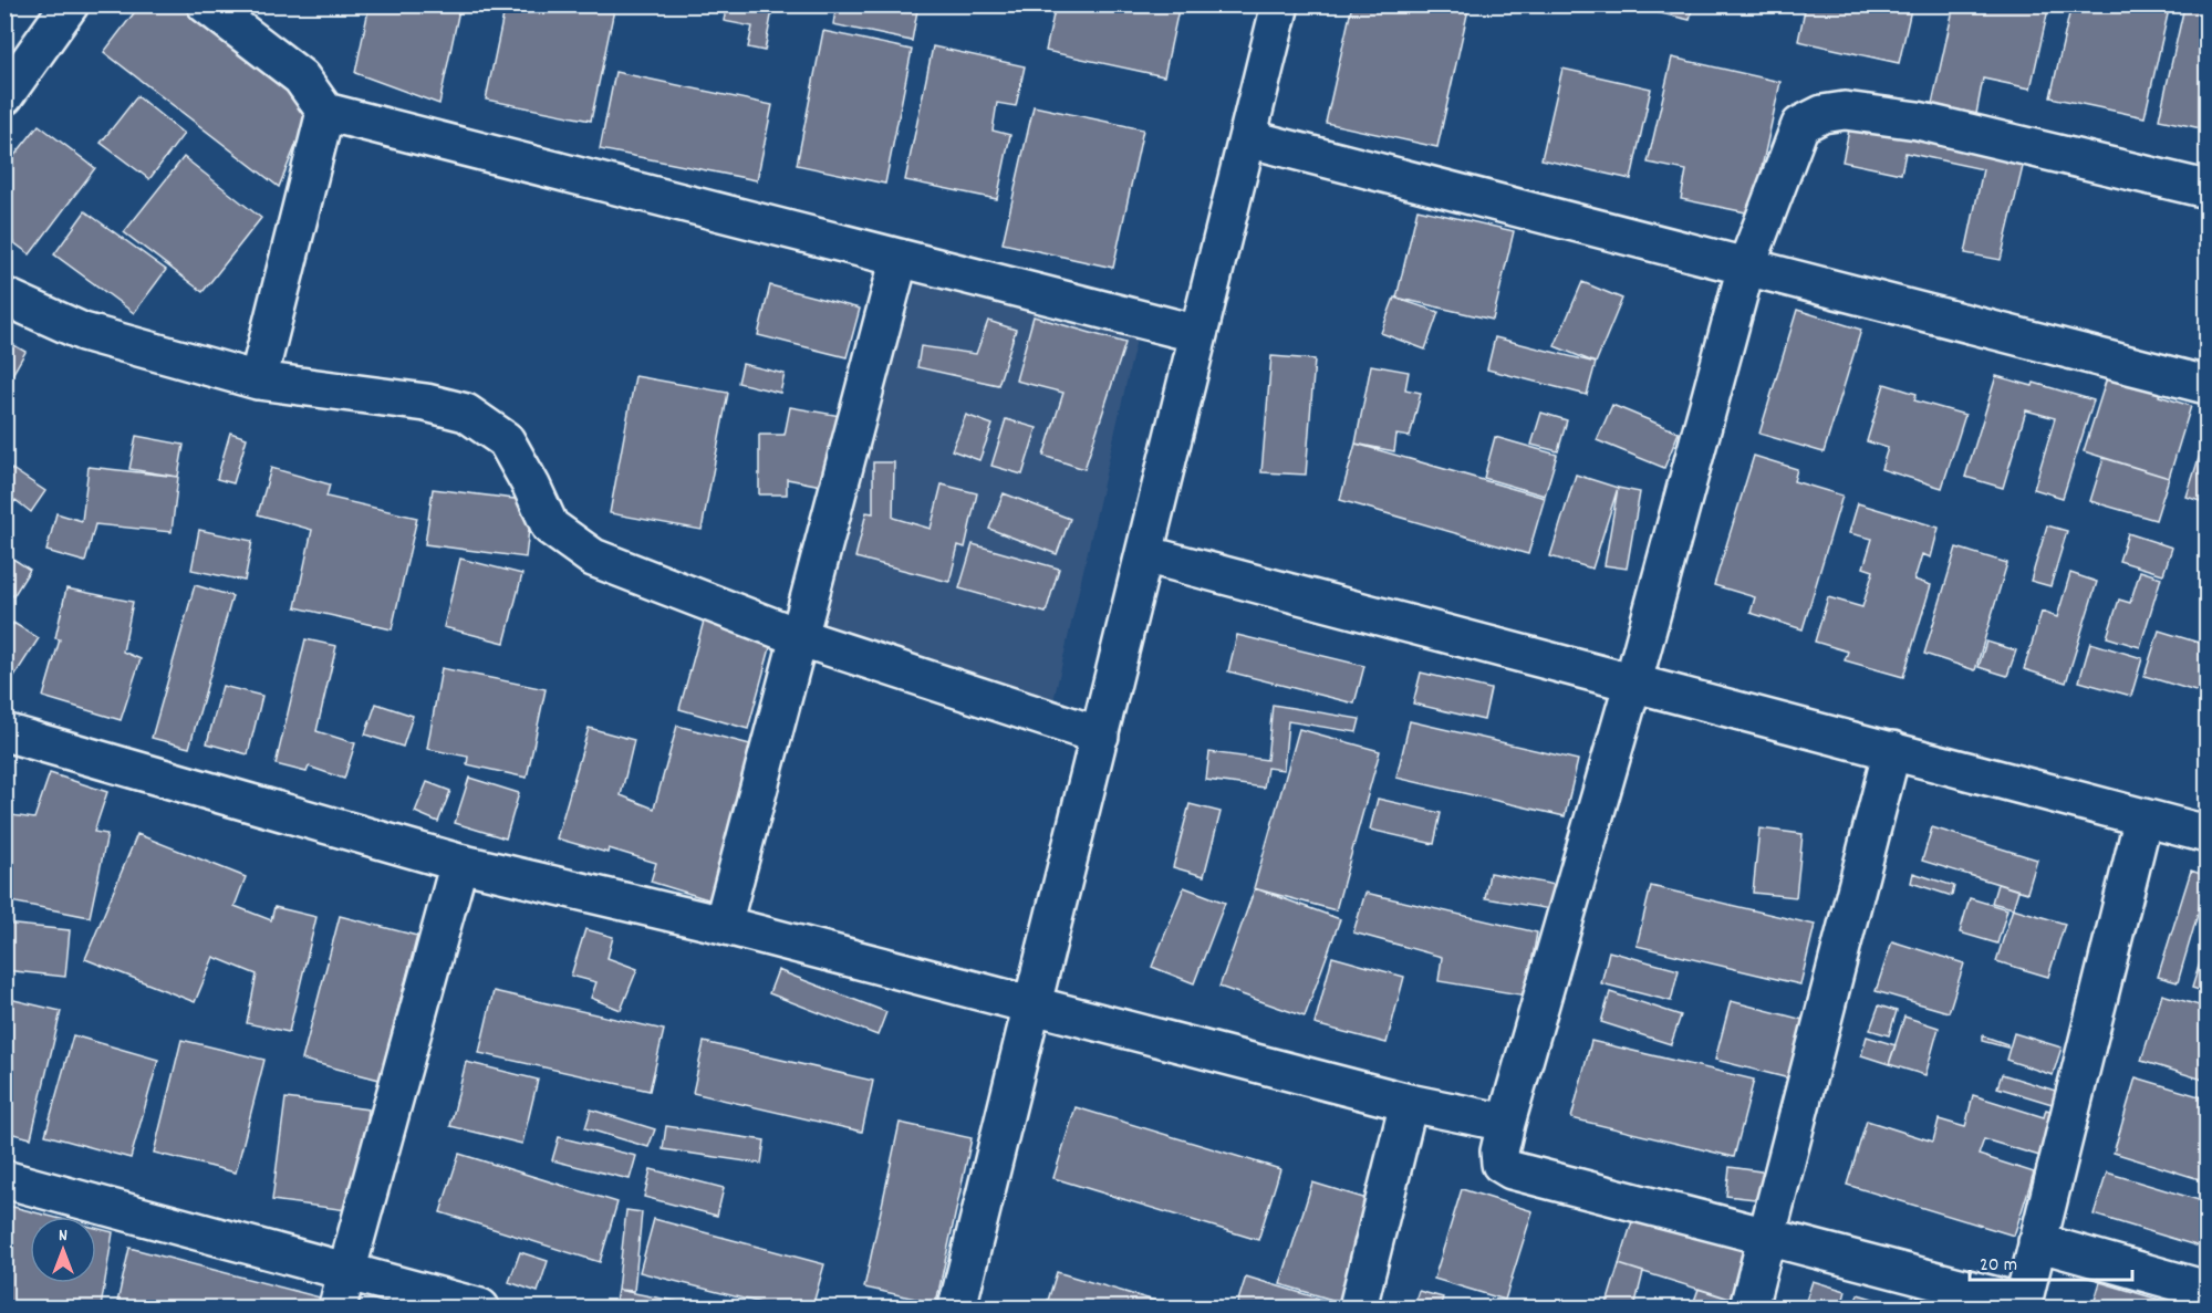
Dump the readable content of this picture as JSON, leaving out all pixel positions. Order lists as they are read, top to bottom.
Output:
{
  "scale_bar": "20 m",
  "north": "top"
}
